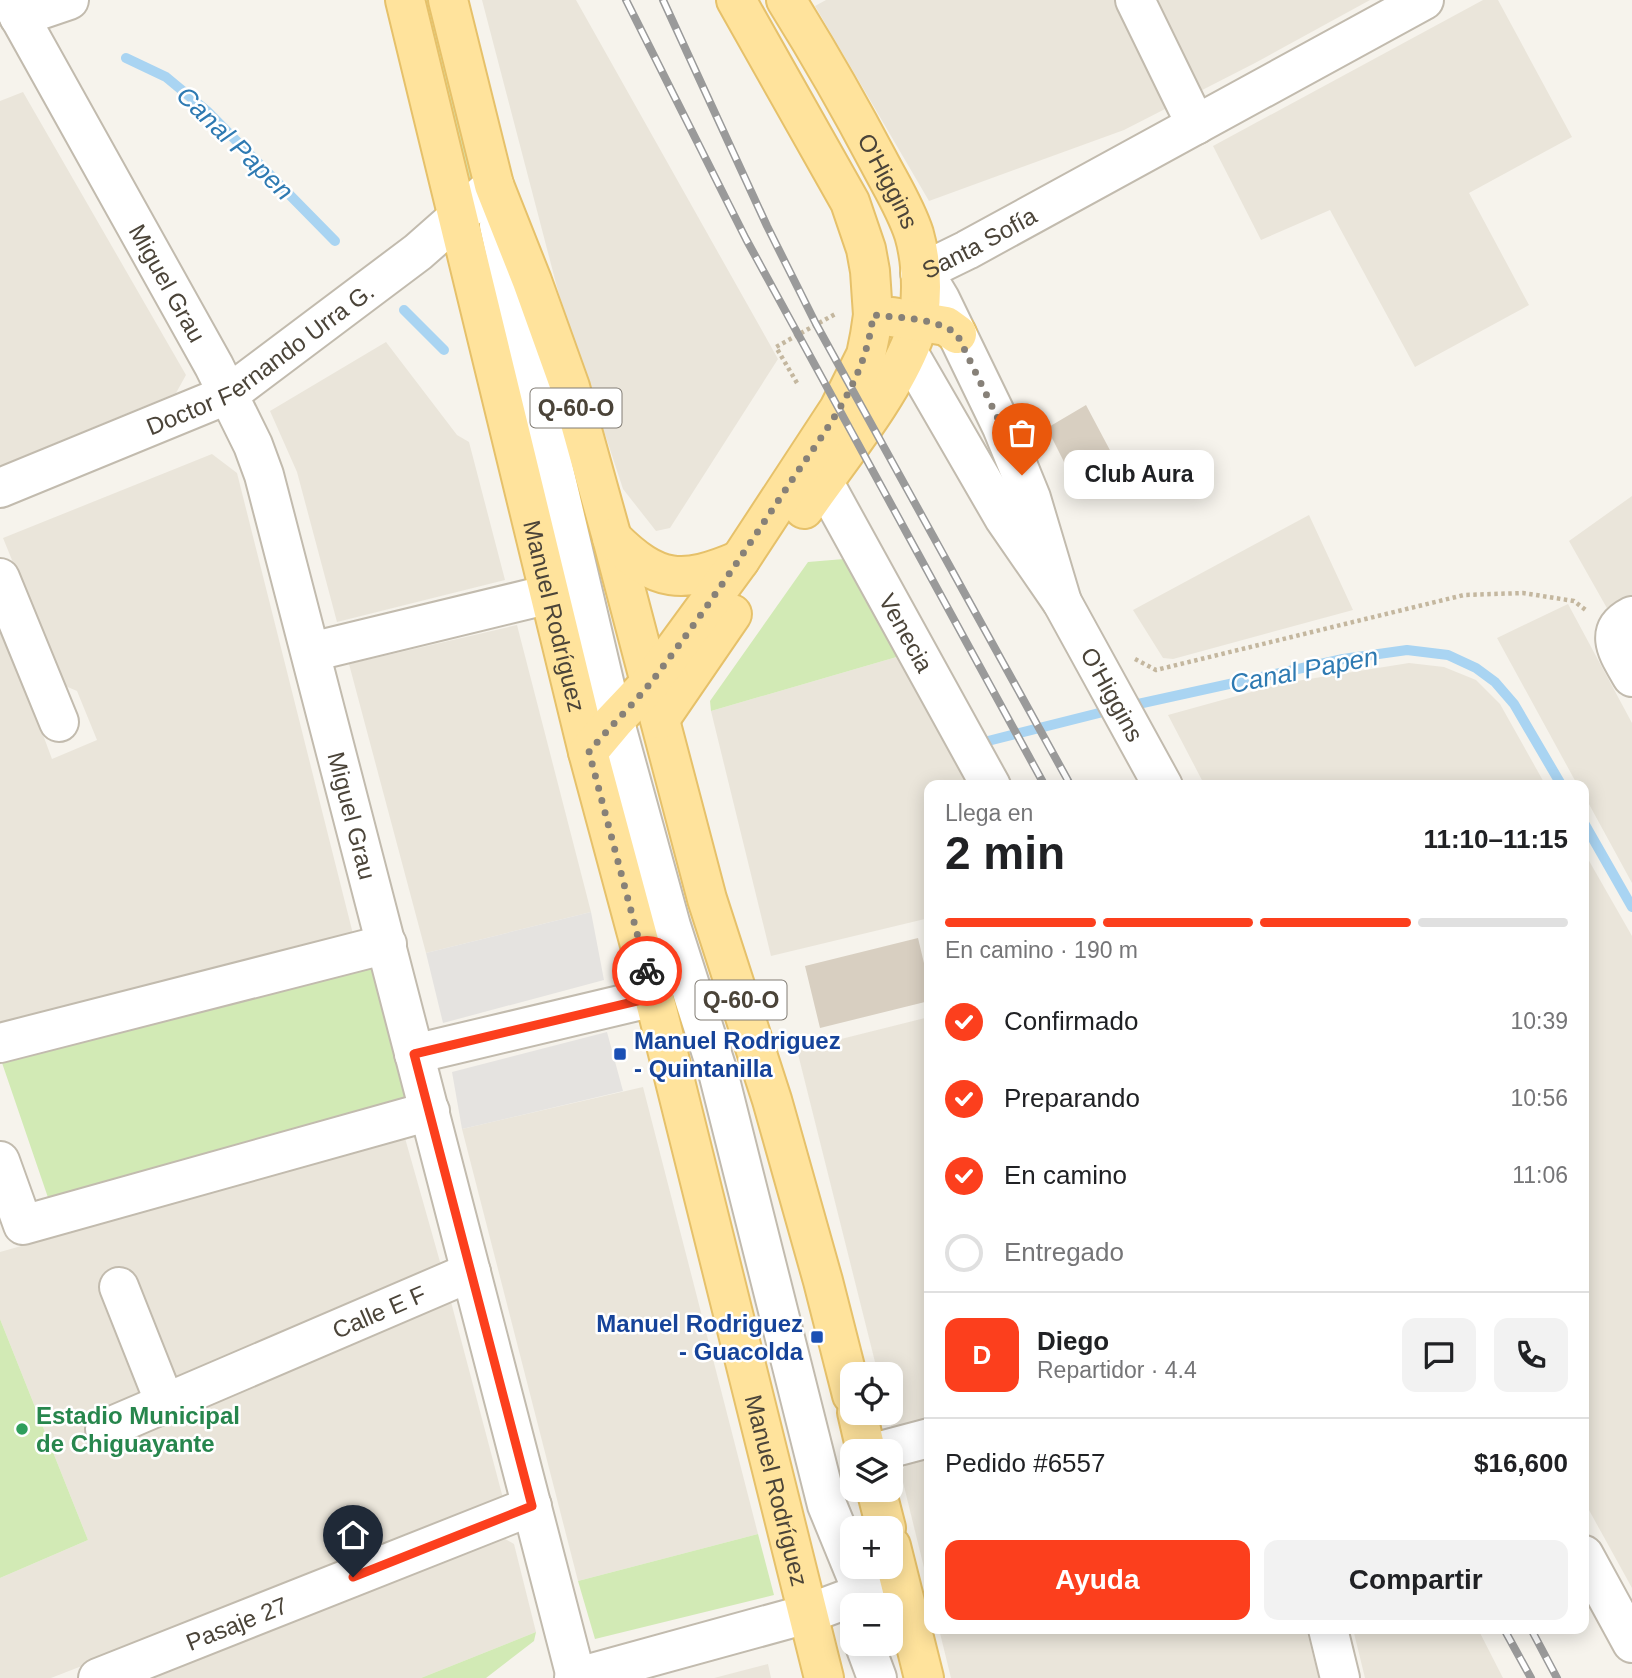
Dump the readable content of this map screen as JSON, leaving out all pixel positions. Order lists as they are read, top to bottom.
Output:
{
  "streets": {
    "main road": [
      "O'Higgins",
      "Santa Sofía",
      "Q-60-O",
      "Manuel Rodríguez"
    ],
    "street": [
      "Miguel Grau",
      "Doctor Fernando Urra G.",
      "Venecia",
      "Calle E F",
      "Pasaje 27"
    ]
  },
  "crossings": [
    ["O'Higgins", "Santa Sofía"],
    ["Santa Sofía", "Q-60-O"],
    ["Santa Sofía", "Venecia"],
    ["Miguel Grau", "Doctor Fernando Urra G."],
    ["Miguel Grau", "Calle E F"],
    ["Miguel Grau", "Pasaje 27"],
    ["Doctor Fernando Urra G.", "Q-60-O"],
    ["Doctor Fernando Urra G.", "Manuel Rodríguez"]
  ],
  "water": ["Canal Papen"],
  "places": {
    "other": ["Club Aura", "Estadio Municipal de Chiguayante"],
    "transit": ["Manuel Rodriguez - Quintanilla", "Manuel Rodriguez - Guacolda"]
  },
  "page": {
    "bubble": "Club Aura",
    "heading": ["2 min", "Llega en", "11:10–11:15"],
    "panel": [
      "Diego",
      "Repartidor · 4.4",
      "Pedido #6557",
      "$16,600"
    ],
    "bar": "En camino · 190 m",
    "list": [
      ["Confirmado", "10:39"],
      ["Preparando", "10:56"],
      ["En camino", "11:06"],
      "Entregado"
    ],
    "round": "D",
    "map_buttons": ["+", "−"],
    "buttons": ["Ayuda", "Compartir"]
  }
}
